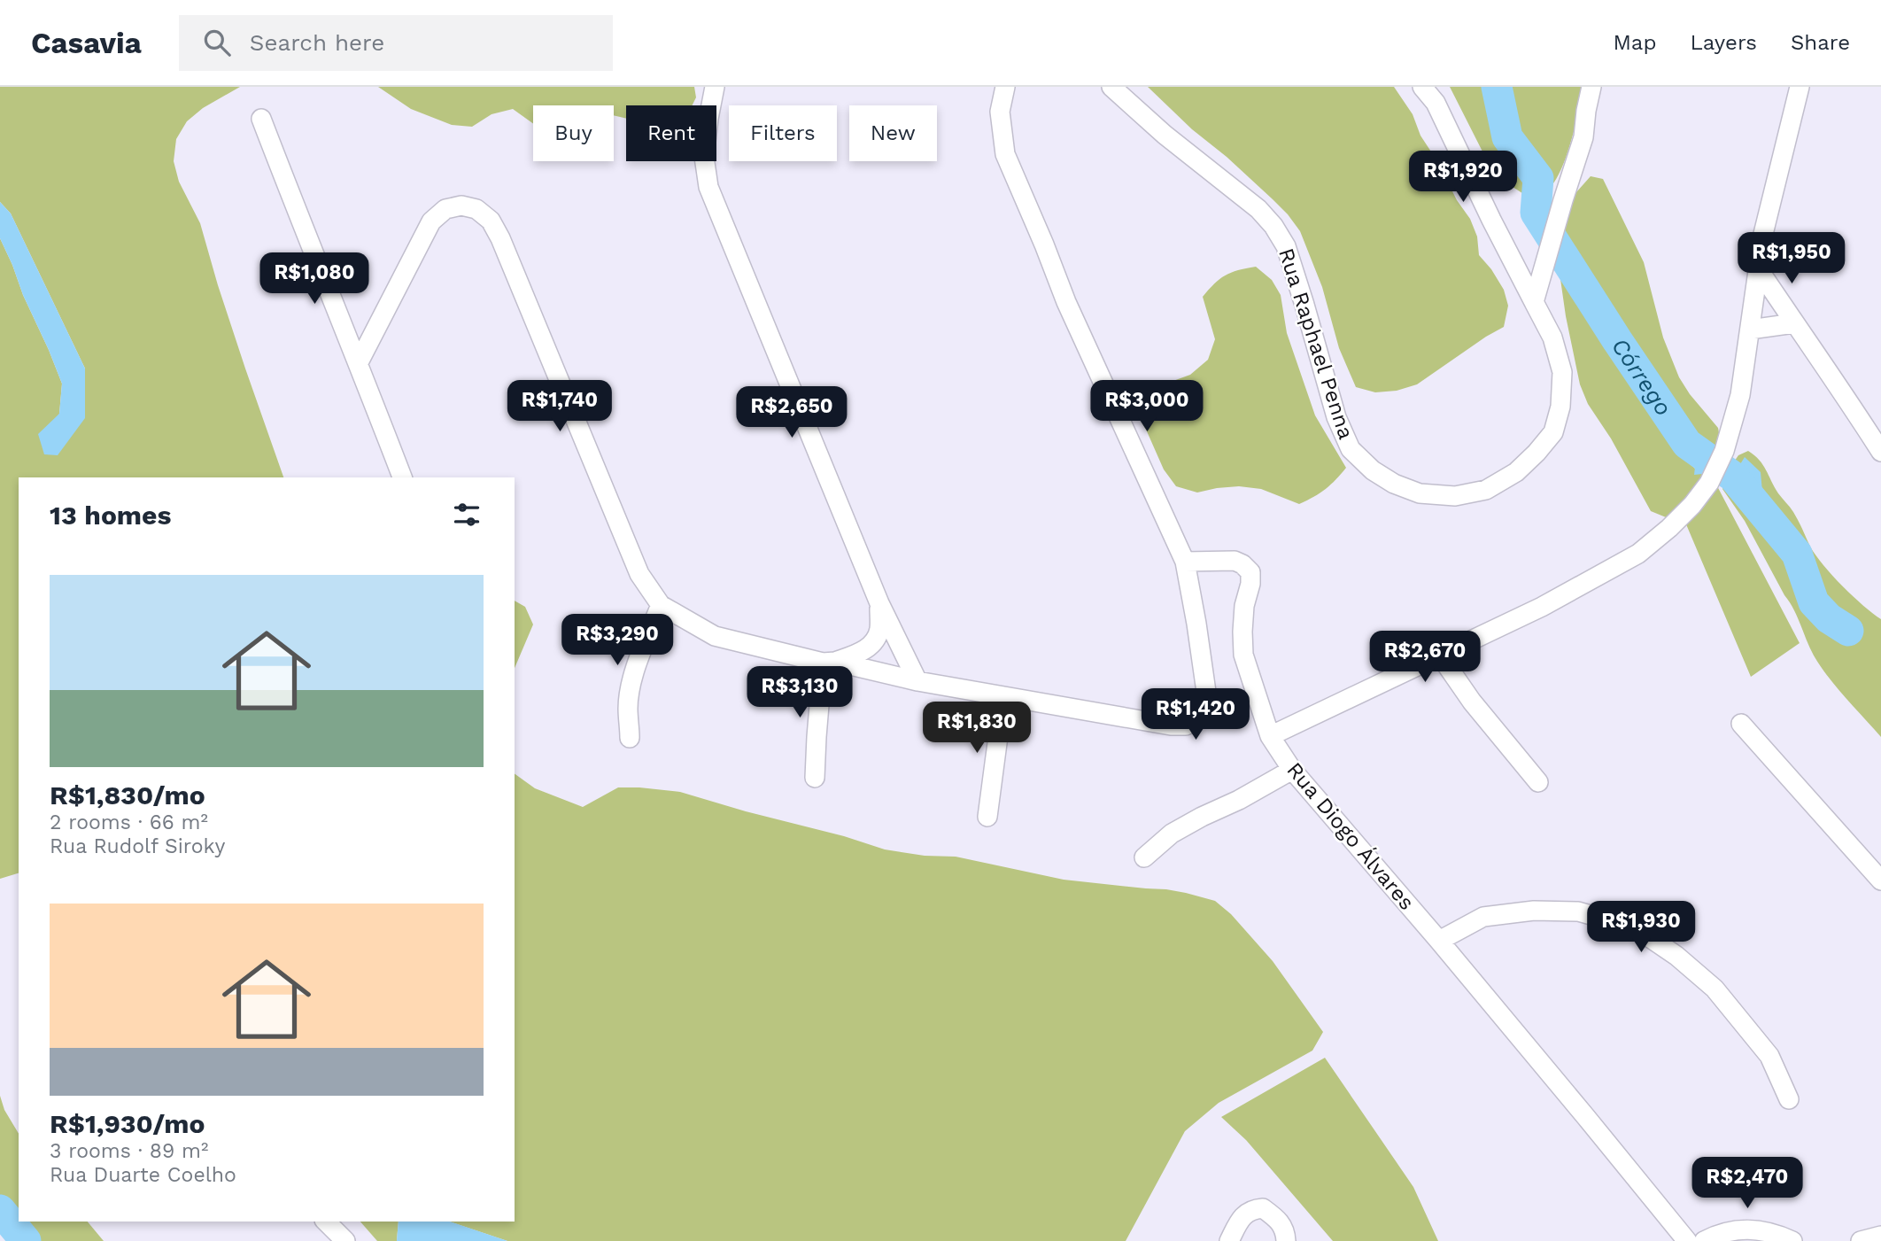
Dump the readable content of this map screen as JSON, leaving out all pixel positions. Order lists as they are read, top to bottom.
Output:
{
  "streets": {
    "street": ["Rua Raphael Penna", "Rua Diogo Álvares"]
  },
  "water": ["Córrego"],
  "page": {
    "header": "Casavia",
    "search": "Search here",
    "nav": ["Map", "Layers", "Share"],
    "chip": [
      "Buy",
      "Rent",
      "Filters",
      "New"
    ],
    "price": [
      "R$1,920",
      "R$1,950",
      "R$1,080",
      "R$1,740",
      "R$3,000",
      "R$2,650",
      "R$3,290",
      "R$2,670",
      "R$3,130",
      "R$1,420",
      "R$1,830",
      "R$1,930",
      "R$2,470"
    ],
    "heading": "13 homes",
    "list": [
      {
        "name": "R$1,830/mo",
        "note": "2 rooms · 66 m² · Rua Rudolf Siroky"
      },
      {
        "name": "R$1,930/mo",
        "note": "3 rooms · 89 m² · Rua Duarte Coelho"
      }
    ]
  }
}
